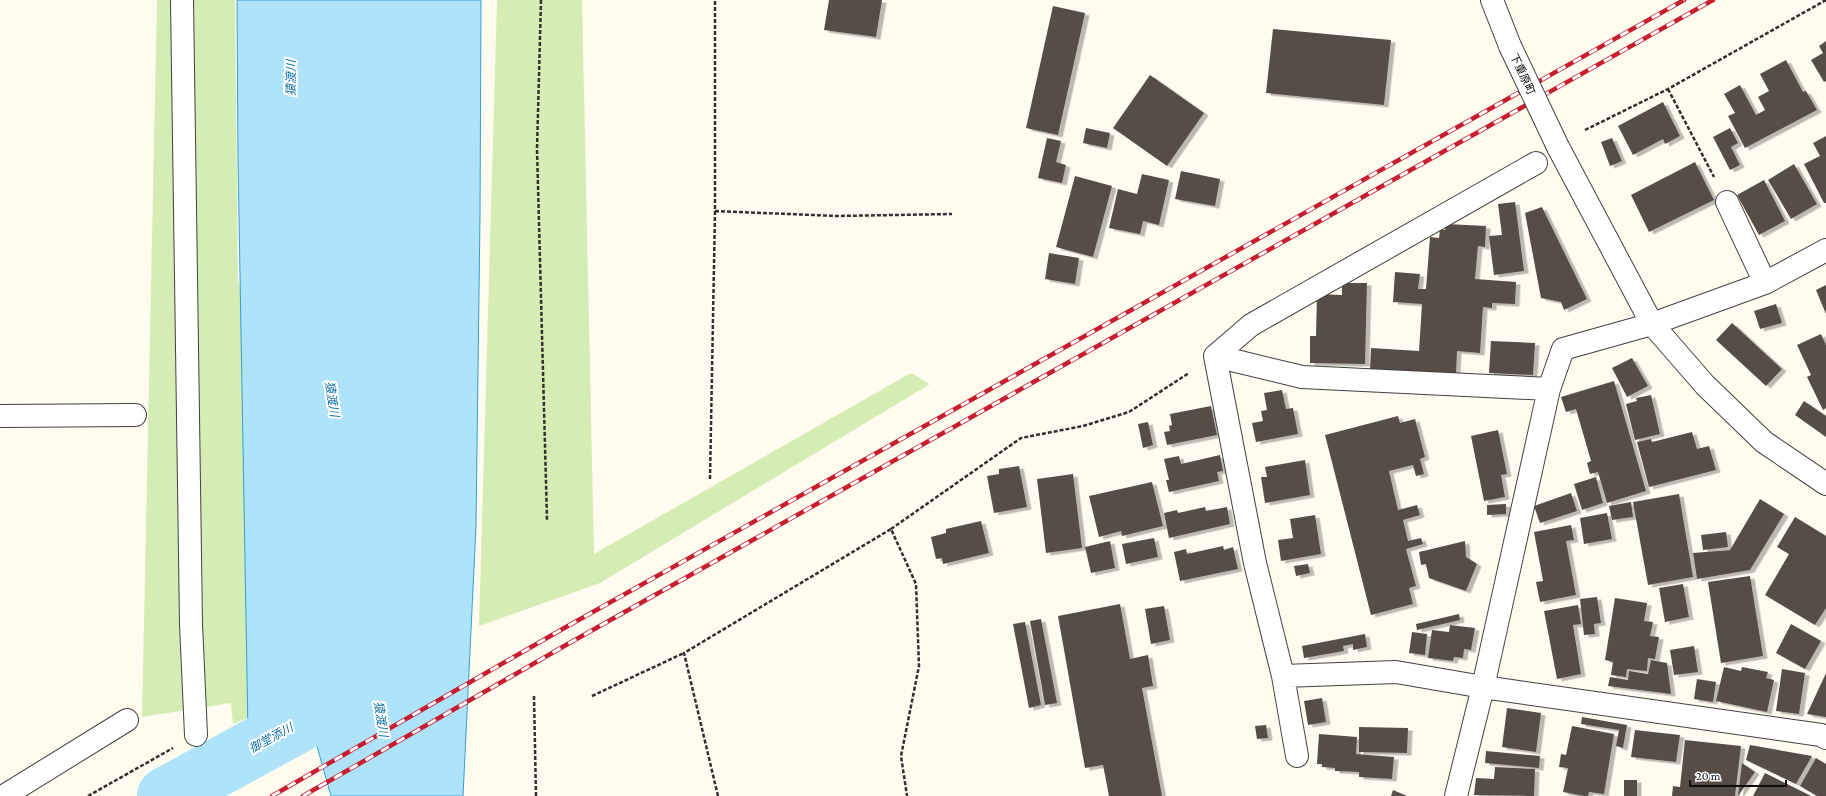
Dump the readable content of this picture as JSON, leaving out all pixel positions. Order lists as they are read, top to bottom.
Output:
{
  "streets": {
    "street": ["下重原町"]
  },
  "water": ["猿渡川", "御堂添川"],
  "scale_bar": "20 m"
}
